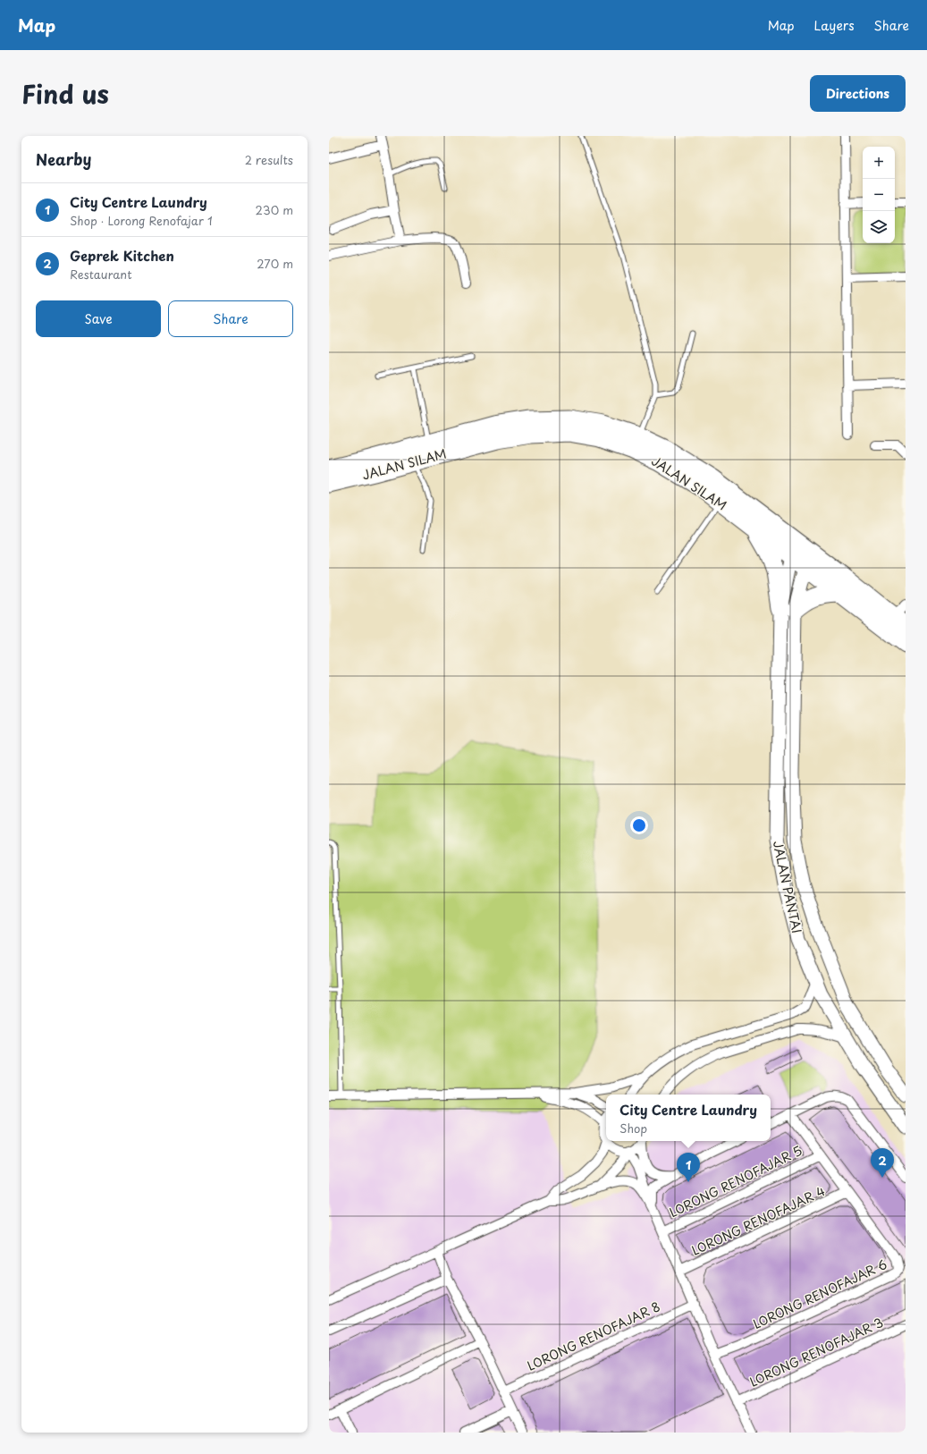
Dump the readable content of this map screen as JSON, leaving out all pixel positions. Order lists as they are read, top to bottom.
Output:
{
  "streets": {
    "highway": ["JALAN SILAM"],
    "street": [
      "JALAN PANTAI",
      "LORONG RENOFAJAR 5",
      "LORONG RENOFAJAR 4",
      "LORONG RENOFAJAR 6",
      "LORONG RENOFAJAR 8",
      "LORONG RENOFAJAR 3"
    ]
  },
  "crossings": [
    ["JALAN SILAM", "JALAN PANTAI"],
    ["LORONG RENOFAJAR 5", "LORONG RENOFAJAR 6"],
    ["LORONG RENOFAJAR 4", "LORONG RENOFAJAR 6"]
  ],
  "page": {
    "header": "Map",
    "nav": ["Map", "Layers", "Share"],
    "title": "Find us",
    "buttons": [
      "Directions",
      ["Save", "Share"]
    ],
    "heading": ["Nearby", "2 results"],
    "map_buttons": ["+", "−"],
    "list": [
      {
        "mark": "1",
        "name": "City Centre Laundry",
        "note": "Shop · Lorong Renofajar 1",
        "value": "230 m"
      },
      {
        "mark": "2",
        "name": "Geprek Kitchen",
        "note": "Restaurant",
        "value": "270 m"
      }
    ],
    "popup": ["City Centre Laundry", "Shop"],
    "pins": ["2", "1"]
  }
}
